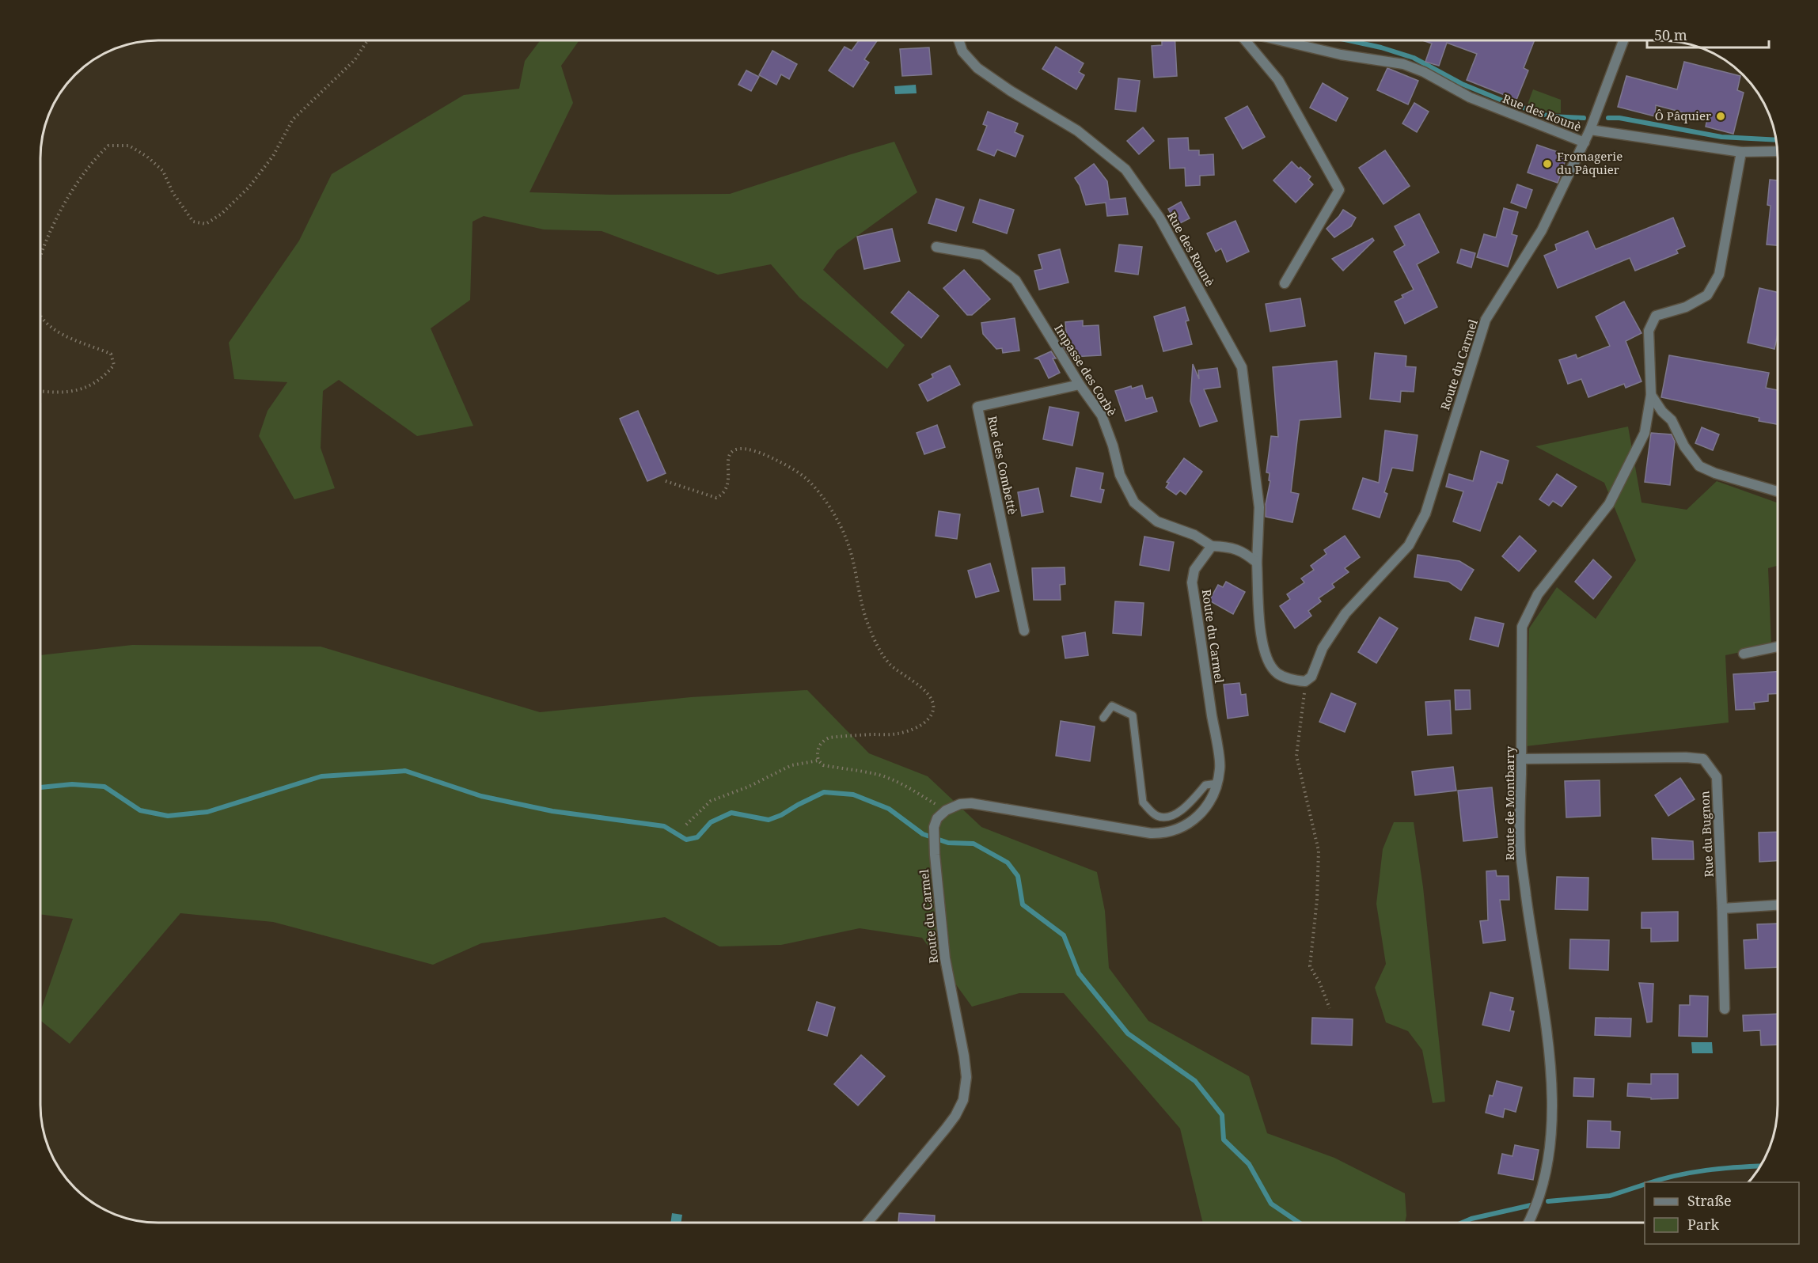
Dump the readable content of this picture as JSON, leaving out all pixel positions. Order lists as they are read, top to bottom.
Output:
{
  "streets": {
    "street": [
      "Rue des Rounè",
      "Route du Carmel",
      "Impasse des Corbè",
      "Rue des Combettè",
      "Route de Montbarry",
      "Rue du Bugnon"
    ]
  },
  "crossings": [
    ["Rue des Rounè", "Route du Carmel"],
    ["Route du Carmel", "Impasse des Corbè"],
    ["Impasse des Corbè", "Rue des Combettè"],
    ["Route de Montbarry", "Rue du Bugnon"]
  ],
  "places": ["Ô Pâquier", "Fromagerie du Pâquier"],
  "legend": ["Straße", "Park"],
  "scale_bar": "50 m"
}
